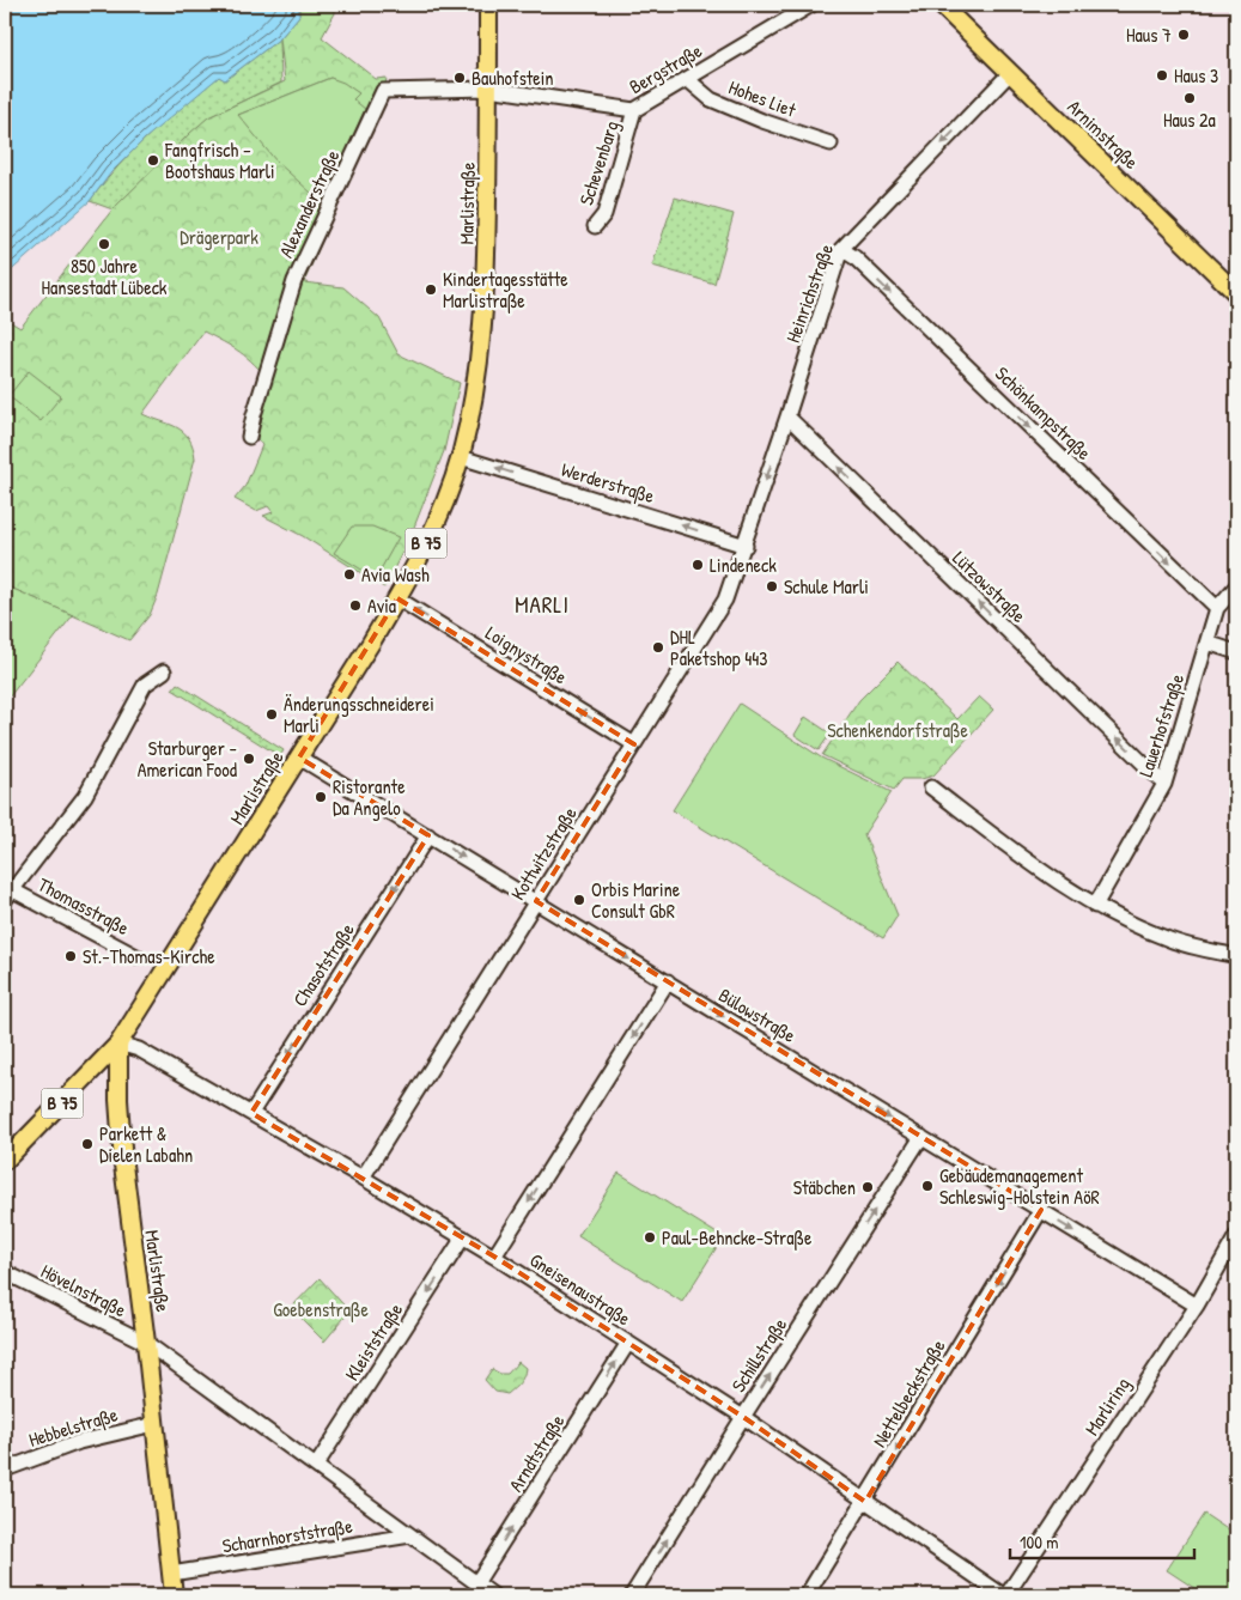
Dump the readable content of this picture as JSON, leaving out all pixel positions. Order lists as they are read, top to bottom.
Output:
{
  "streets": {
    "main road": ["Arnimstraße", "Marlistraße", "B 75"],
    "street": [
      "Bergstraße",
      "Hohes Liet",
      "Schevenbarg",
      "Alexanderstraße",
      "Heinrichstraße",
      "Schönkampstraße",
      "Werderstraße",
      "Lützowstraße",
      "Loignystraße",
      "Lauerhofstraße",
      "Kottwitzstraße",
      "Thomasstraße",
      "Chasotstraße",
      "Bülowstraße",
      "Gneisenaustraße",
      "Hövelnstraße",
      "Kleiststraße",
      "Schillstraße",
      "Nettelbeckstraße",
      "Marliring",
      "Hebbelstraße",
      "Arndtstraße",
      "Scharnhorststraße"
    ]
  },
  "crossings": [
    ["Bergstraße", "Hohes Liet"],
    ["Bergstraße", "Schevenbarg"],
    ["Bergstraße", "Alexanderstraße"],
    ["Bergstraße", "Marlistraße"],
    ["Arnimstraße", "Heinrichstraße"],
    ["Alexanderstraße", "Marlistraße"],
    ["Marlistraße", "Werderstraße"],
    ["Marlistraße", "B 75"],
    ["Marlistraße", "Loignystraße"],
    ["Marlistraße", "Bülowstraße"],
    ["Marlistraße", "Gneisenaustraße"],
    ["Marlistraße", "Hövelnstraße"],
    ["Marlistraße", "Hebbelstraße"],
    ["Marlistraße", "Scharnhorststraße"],
    ["Heinrichstraße", "Schönkampstraße"],
    ["Heinrichstraße", "Werderstraße"],
    ["Heinrichstraße", "Lützowstraße"],
    ["Heinrichstraße", "Kottwitzstraße"],
    ["Schönkampstraße", "Lauerhofstraße"],
    ["Werderstraße", "Kottwitzstraße"],
    ["B 75", "Gneisenaustraße"],
    ["Lützowstraße", "Lauerhofstraße"],
    ["Loignystraße", "Kottwitzstraße"],
    ["Kottwitzstraße", "Bülowstraße"],
    ["Kottwitzstraße", "Gneisenaustraße"],
    ["Chasotstraße", "Bülowstraße"],
    ["Chasotstraße", "Gneisenaustraße"],
    ["Bülowstraße", "Schillstraße"],
    ["Bülowstraße", "Nettelbeckstraße"],
    ["Bülowstraße", "Marliring"],
    ["Gneisenaustraße", "Kleiststraße"],
    ["Gneisenaustraße", "Schillstraße"],
    ["Gneisenaustraße", "Nettelbeckstraße"],
    ["Gneisenaustraße", "Marliring"],
    ["Gneisenaustraße", "Arndtstraße"]
  ],
  "one_way": [
    "Heinrichstraße",
    "Schönkampstraße",
    "Werderstraße",
    "Lützowstraße",
    "Loignystraße",
    "Chasotstraße",
    "Bülowstraße",
    "Kleiststraße",
    "Schillstraße",
    "Nettelbeckstraße",
    "Arndtstraße"
  ],
  "districts": ["MARLI"],
  "parks": ["Drägerpark", "Schenkendorfstraße", "Goebenstraße"],
  "places": [
    "Haus 7",
    "Haus 3",
    "Bauhofstein",
    "Haus 2a",
    "Fangfrisch – Bootshaus Marli",
    "850 Jahre Hansestadt Lübeck",
    "Kindertagesstätte Marlistraße",
    "Lindeneck",
    "Avia Wash",
    "Schule Marli",
    "Avia",
    "DHL Paketshop 443",
    "Änderungsschneiderei Marli",
    "Starburger - American Food",
    "Ristorante Da Angelo",
    "Orbis Marine Consult GbR",
    "St.-Thomas-Kirche",
    "Parkett & Dielen Labahn",
    "Gebäudemanagement Schleswig-Holstein AöR",
    "Stäbchen",
    "Paul-Behncke-Straße"
  ],
  "scale_bar": "100 m"
}
